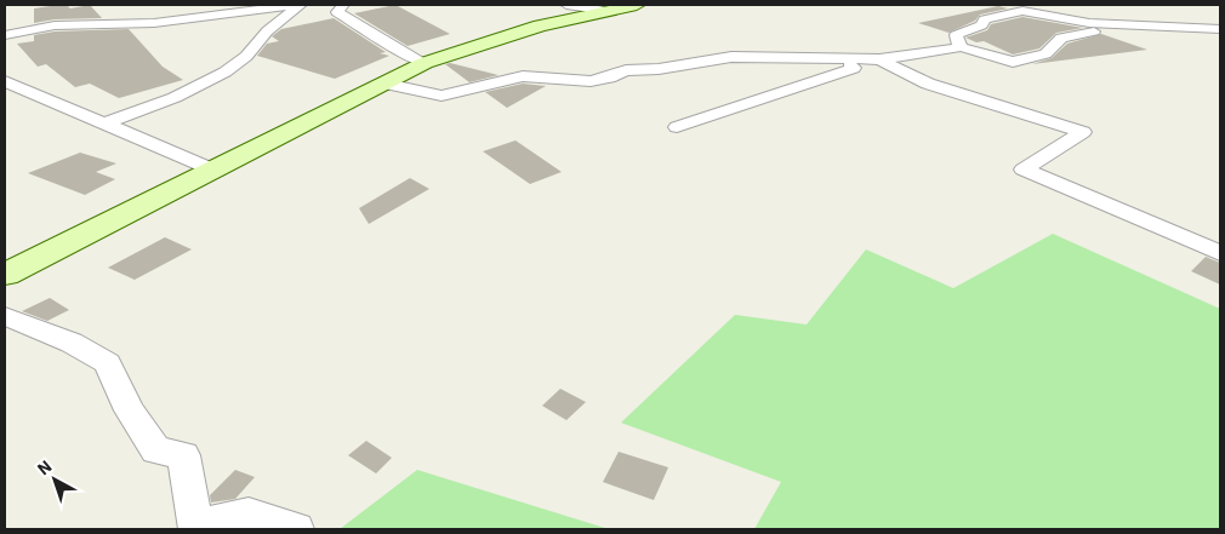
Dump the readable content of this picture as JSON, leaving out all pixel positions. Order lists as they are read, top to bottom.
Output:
{
  "north": "top left"
}
